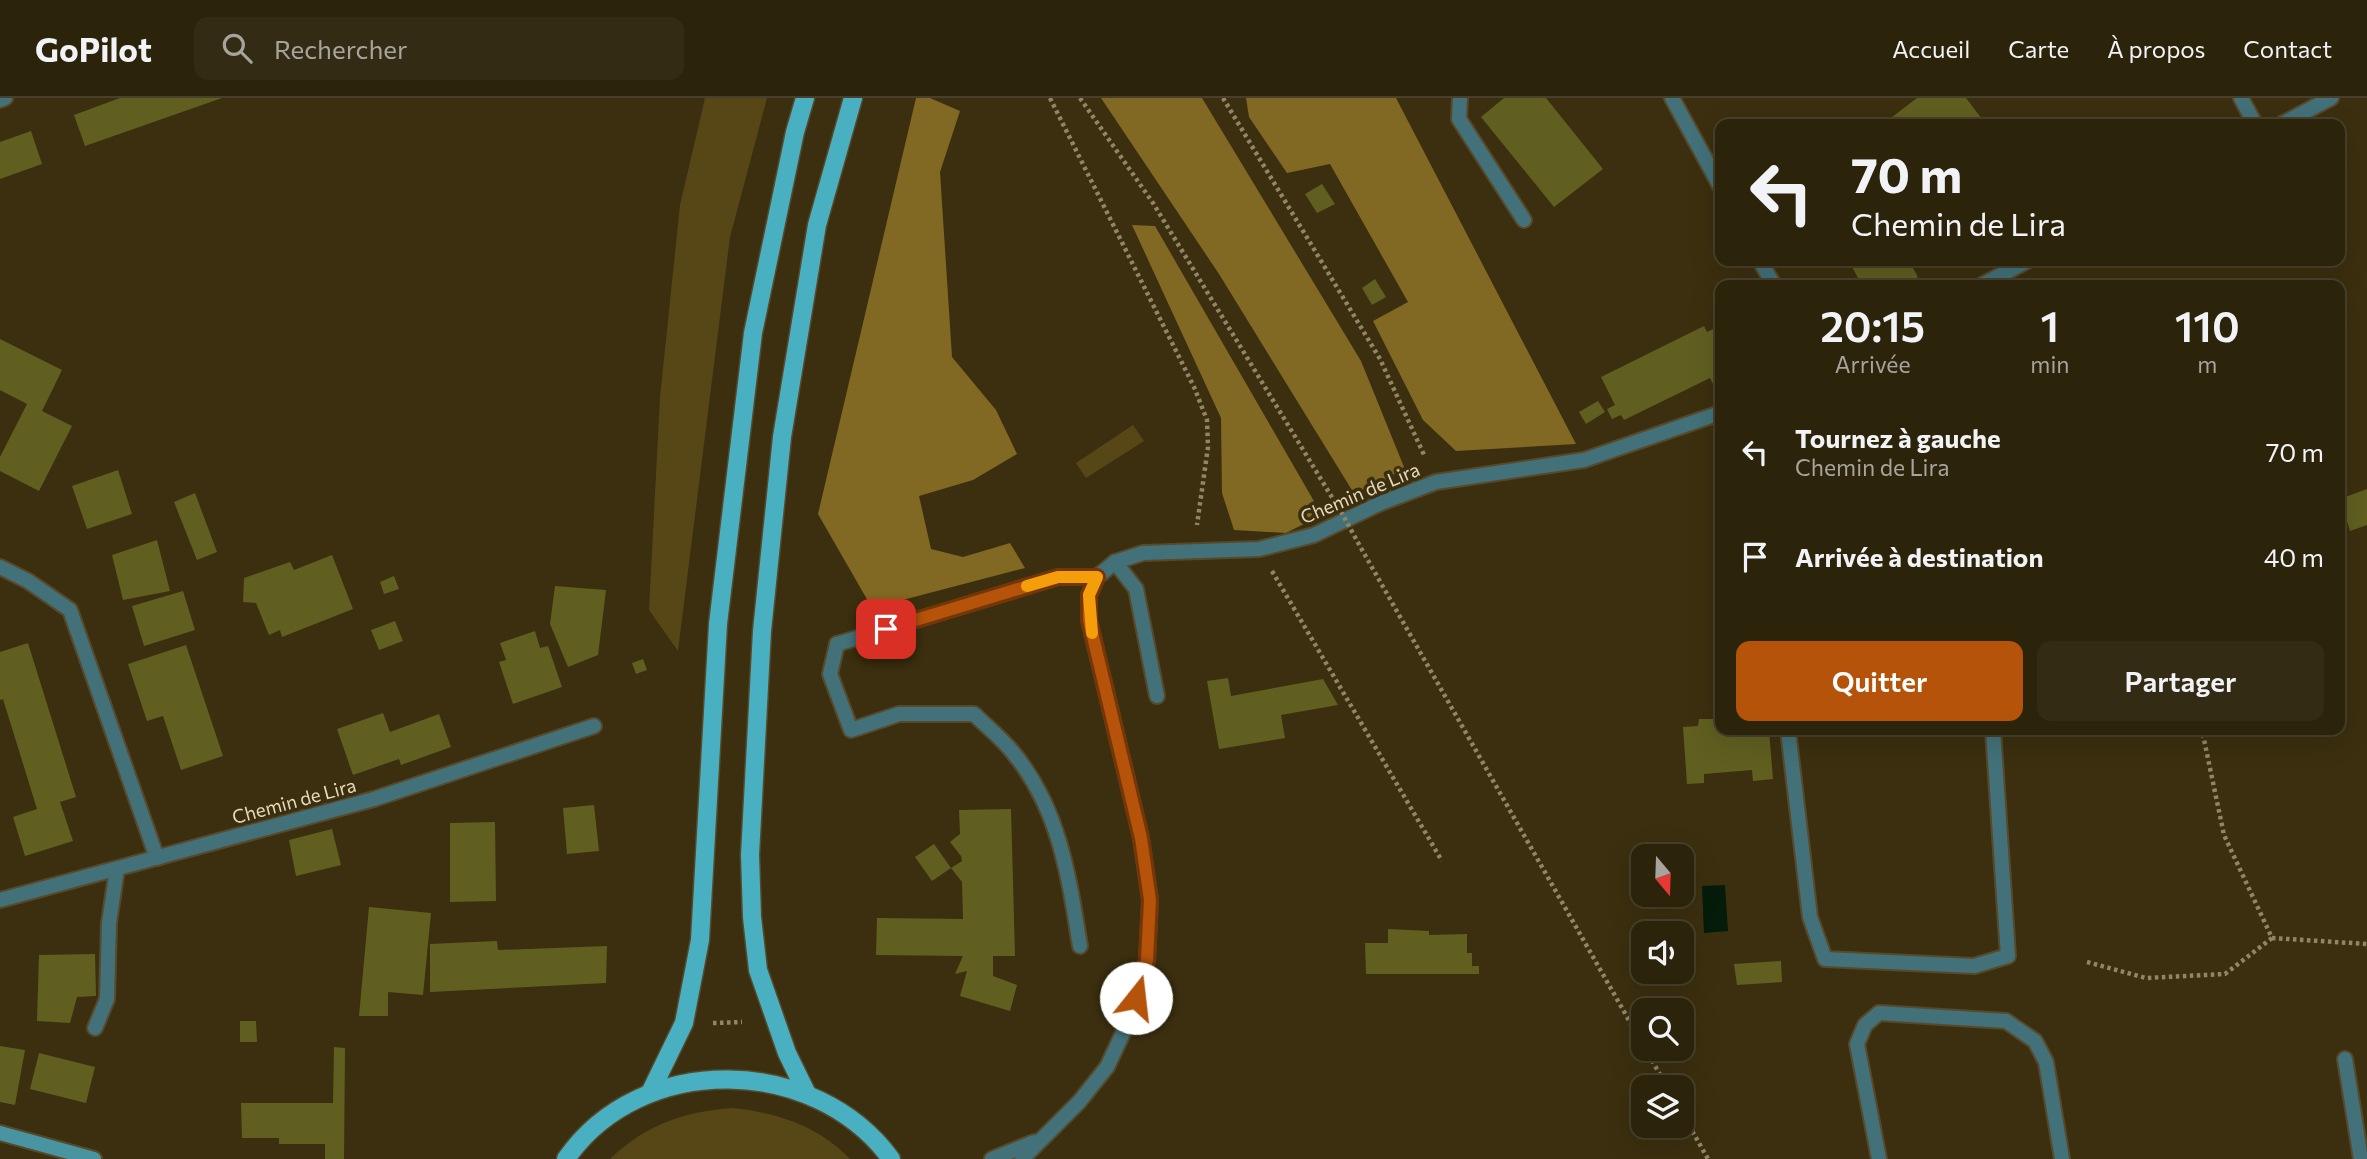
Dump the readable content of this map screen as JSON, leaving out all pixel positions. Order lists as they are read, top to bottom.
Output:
{
  "streets": {
    "street": ["Chemin de Lira"]
  },
  "north": "bottom",
  "page": {
    "header": "GoPilot",
    "search": "Rechercher",
    "nav": [
      "Accueil",
      "Carte",
      "À propos",
      "Contact"
    ],
    "turn": ["70 m", "Chemin de Lira"],
    "eta": [
      "20:15",
      "Arrivée",
      "1",
      "min",
      "110",
      "m"
    ],
    "list": [
      {
        "name": "Tournez à gauche",
        "note": "Chemin de Lira",
        "value": "70 m"
      },
      {
        "name": "Arrivée à destination",
        "value": "40 m"
      }
    ],
    "buttons": ["Quitter", "Partager"]
  }
}
